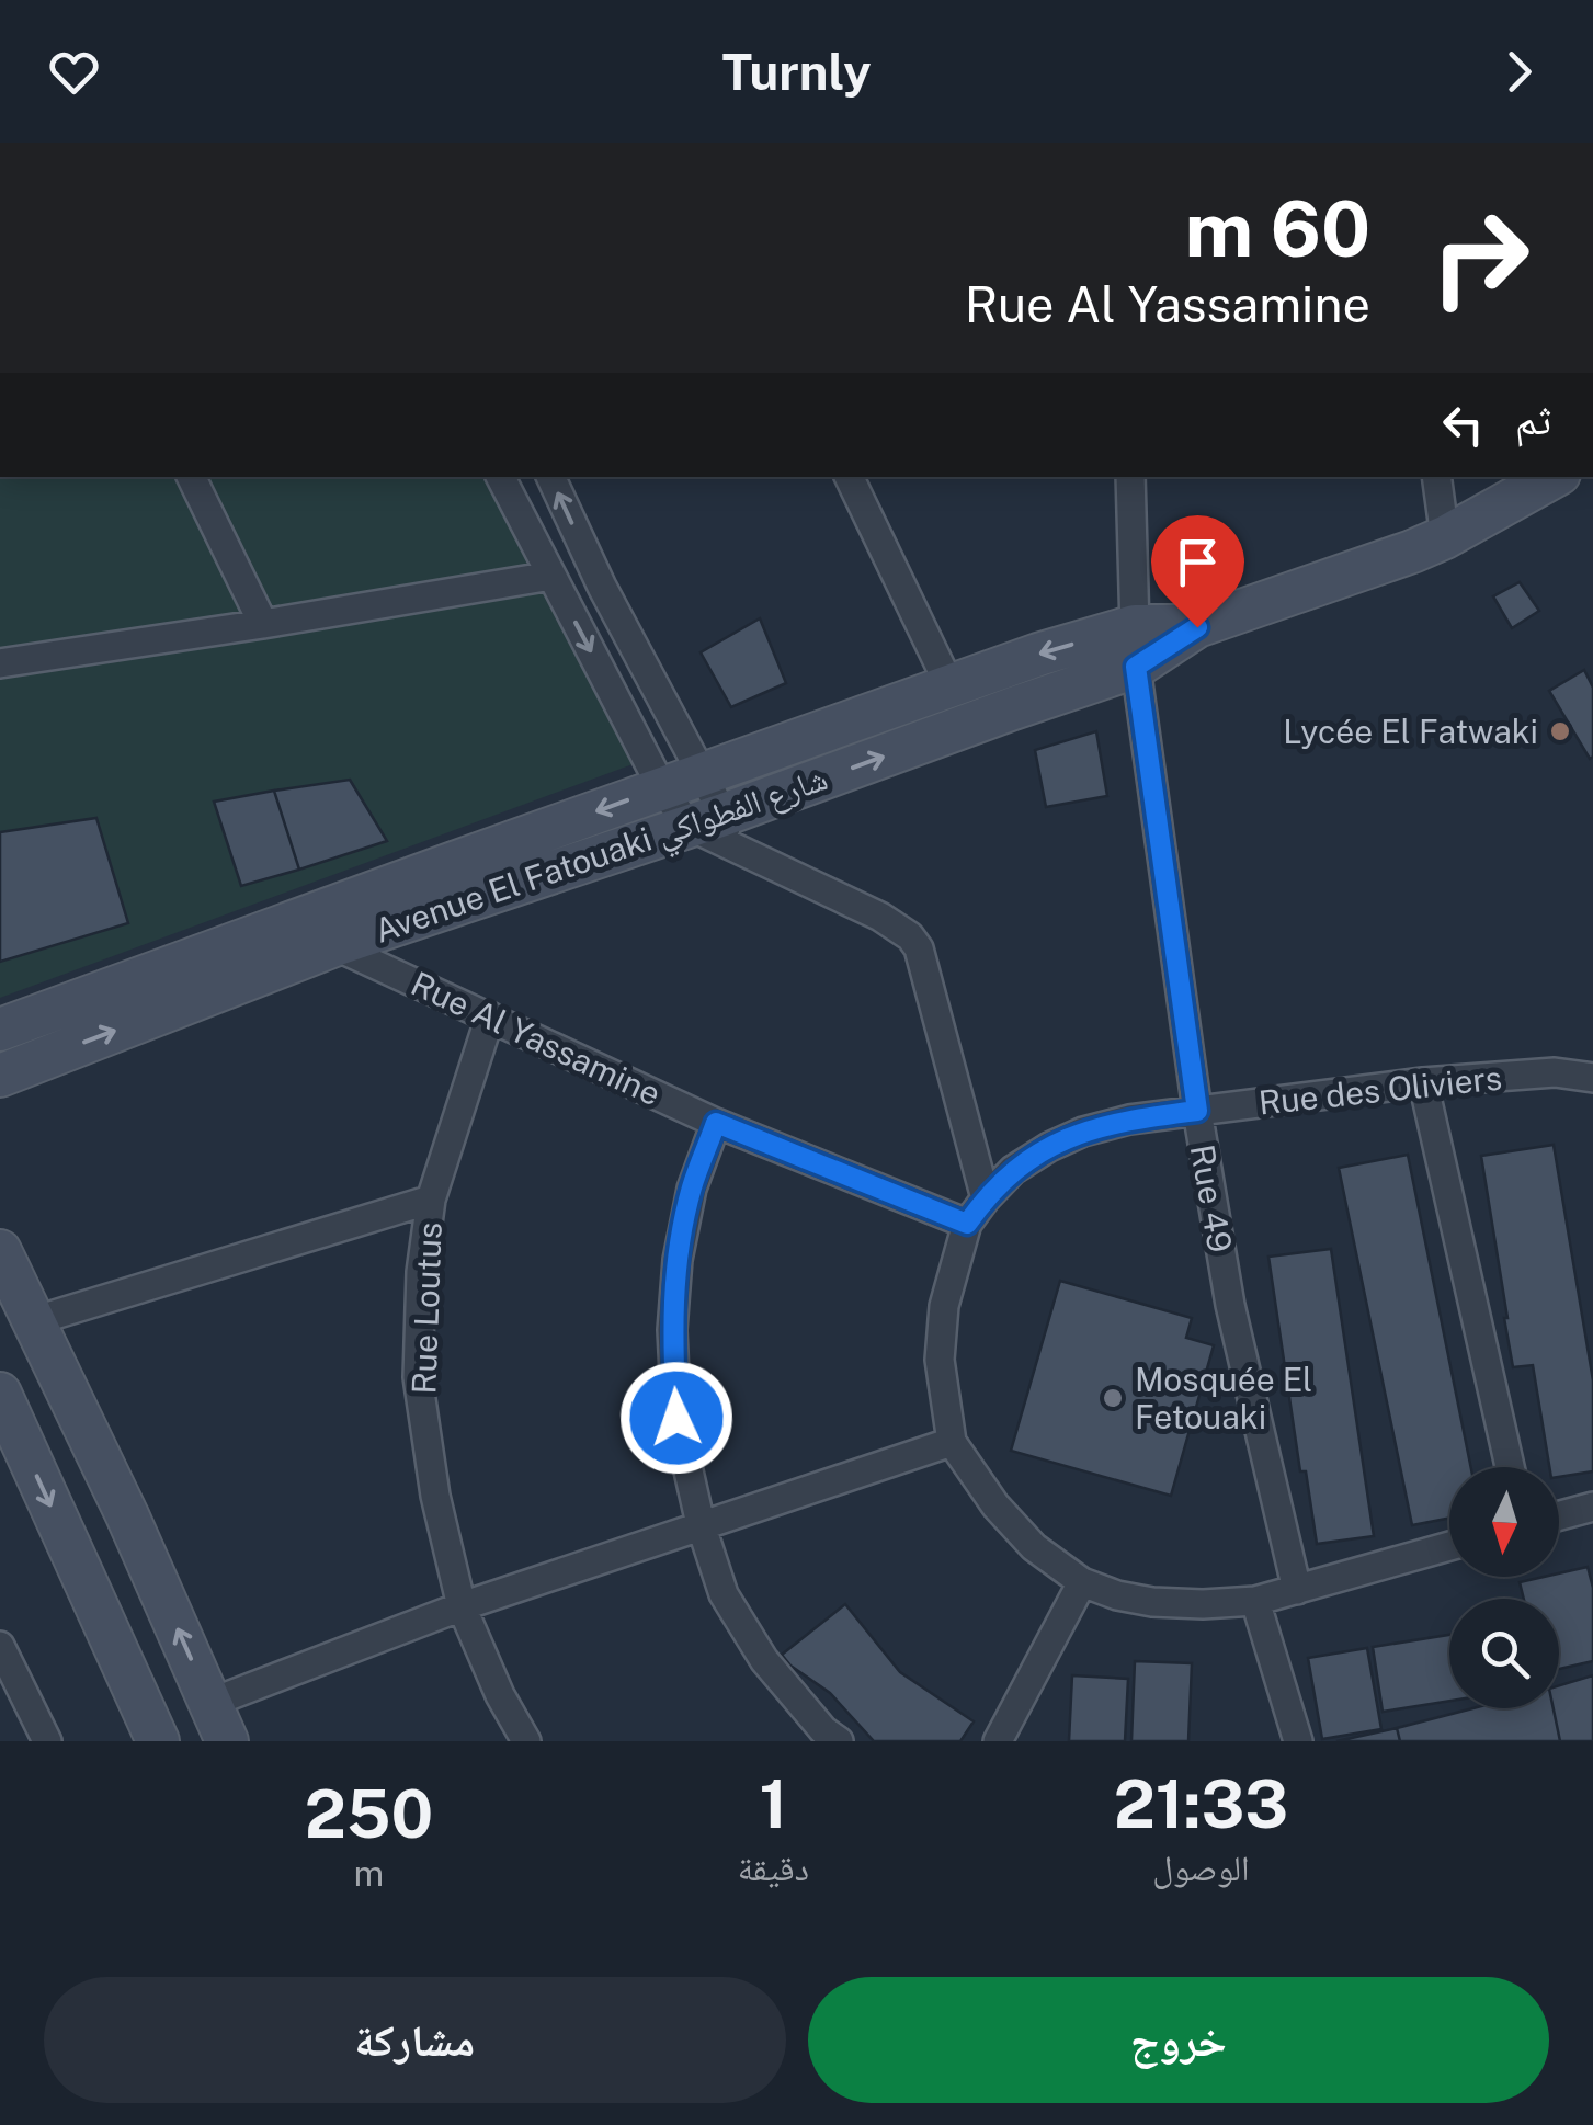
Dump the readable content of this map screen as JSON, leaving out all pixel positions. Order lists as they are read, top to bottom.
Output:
{
  "streets": {
    "main road": ["Avenue El Fatouaki شارع الفطواكي"],
    "street": [
      "Rue Al Yassamine",
      "Rue des Oliviers",
      "Rue 49",
      "Rue Loutus"
    ]
  },
  "crossings": [
    ["Avenue El Fatouaki شارع الفطواكي", "Rue Al Yassamine"],
    ["Avenue El Fatouaki شارع الفطواكي", "Rue 49"],
    ["Rue Al Yassamine", "Rue des Oliviers"],
    ["Rue Al Yassamine", "Rue Loutus"],
    ["Rue des Oliviers", "Rue 49"]
  ],
  "places": ["Lycée El Fatwaki", "Mosquée El Fetouaki"],
  "north": "bottom",
  "page": {
    "header": "Turnly",
    "turn": ["60 m", "Rue Al Yassamine"],
    "then": "ثم",
    "eta": [
      "21:33",
      "الوصول",
      "1",
      "دقيقة",
      "250",
      "m"
    ],
    "buttons": ["خروج", "مشاركة"]
  }
}
